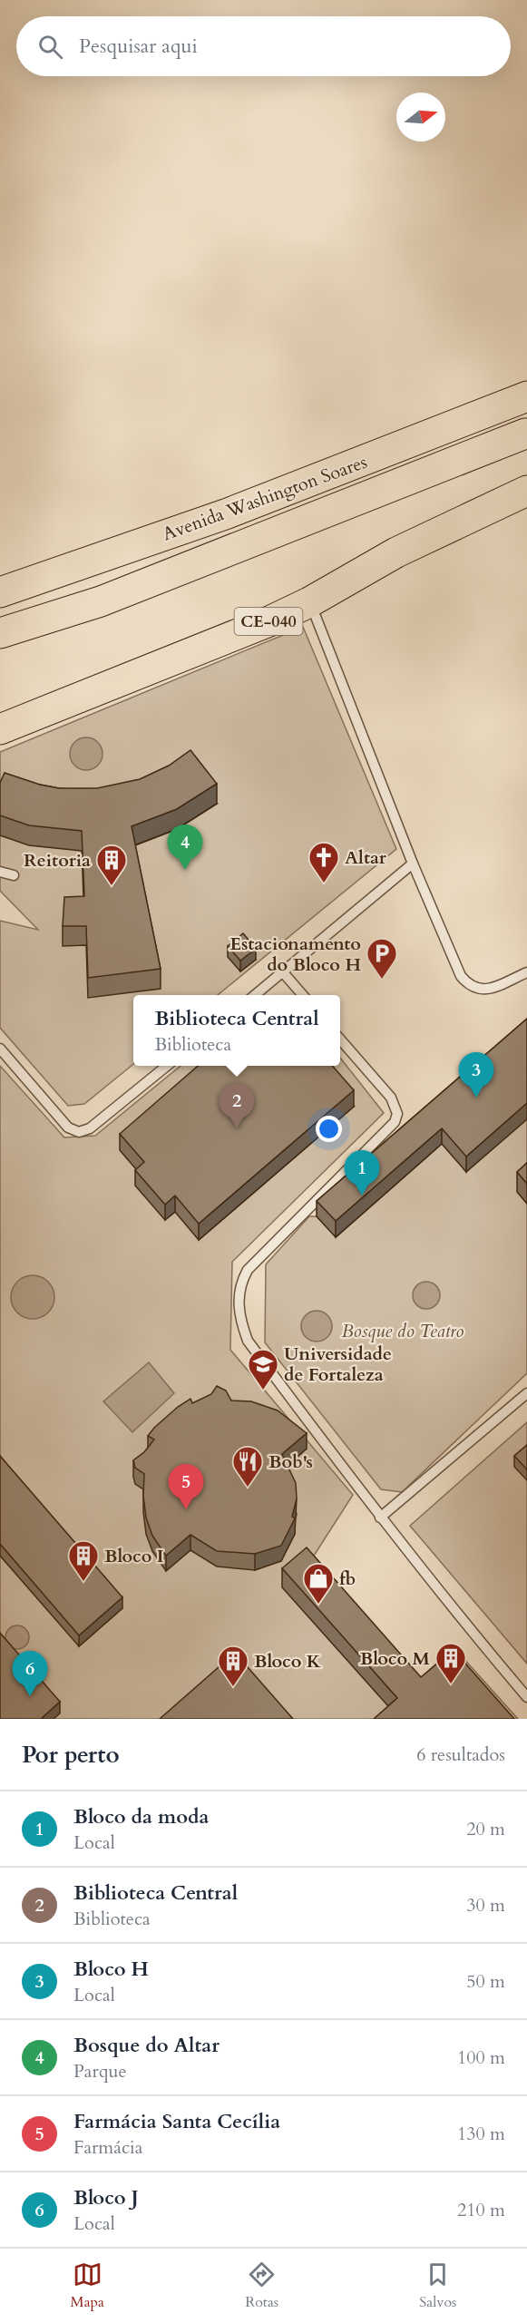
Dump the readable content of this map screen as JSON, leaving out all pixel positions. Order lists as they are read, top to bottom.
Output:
{
  "streets": {
    "highway": ["Avenida Washington Soares", "CE-040"]
  },
  "parks": ["Bosque do Teatro"],
  "places": {
    "church": ["Altar"],
    "building": [
      "Reitoria",
      "Bloco I",
      "Bloco M",
      "Bloco K"
    ],
    "parking": ["Estacionamento do Bloco H"],
    "school or university": ["Universidade de Fortaleza"],
    "restaurant": ["Bob's"],
    "shop": ["fb"]
  },
  "north": "right",
  "page": {
    "search": "Pesquisar aqui",
    "pins": [
      "4",
      "3",
      "2",
      "1",
      "5",
      "6"
    ],
    "popup": ["Biblioteca Central", "Biblioteca"],
    "heading": ["Por perto", "6 resultados"],
    "list": [
      {
        "mark": "1",
        "name": "Bloco da moda",
        "note": "Local",
        "value": "20 m"
      },
      {
        "mark": "2",
        "name": "Biblioteca Central",
        "note": "Biblioteca",
        "value": "30 m"
      },
      {
        "mark": "3",
        "name": "Bloco H",
        "note": "Local",
        "value": "50 m"
      },
      {
        "mark": "4",
        "name": "Bosque do Altar",
        "note": "Parque",
        "value": "100 m"
      },
      {
        "mark": "5",
        "name": "Farmácia Santa Cecília",
        "note": "Farmácia",
        "value": "130 m"
      },
      {
        "mark": "6",
        "name": "Bloco J",
        "note": "Local",
        "value": "210 m"
      }
    ],
    "nav": ["Mapa", "Rotas", "Salvos"]
  }
}
